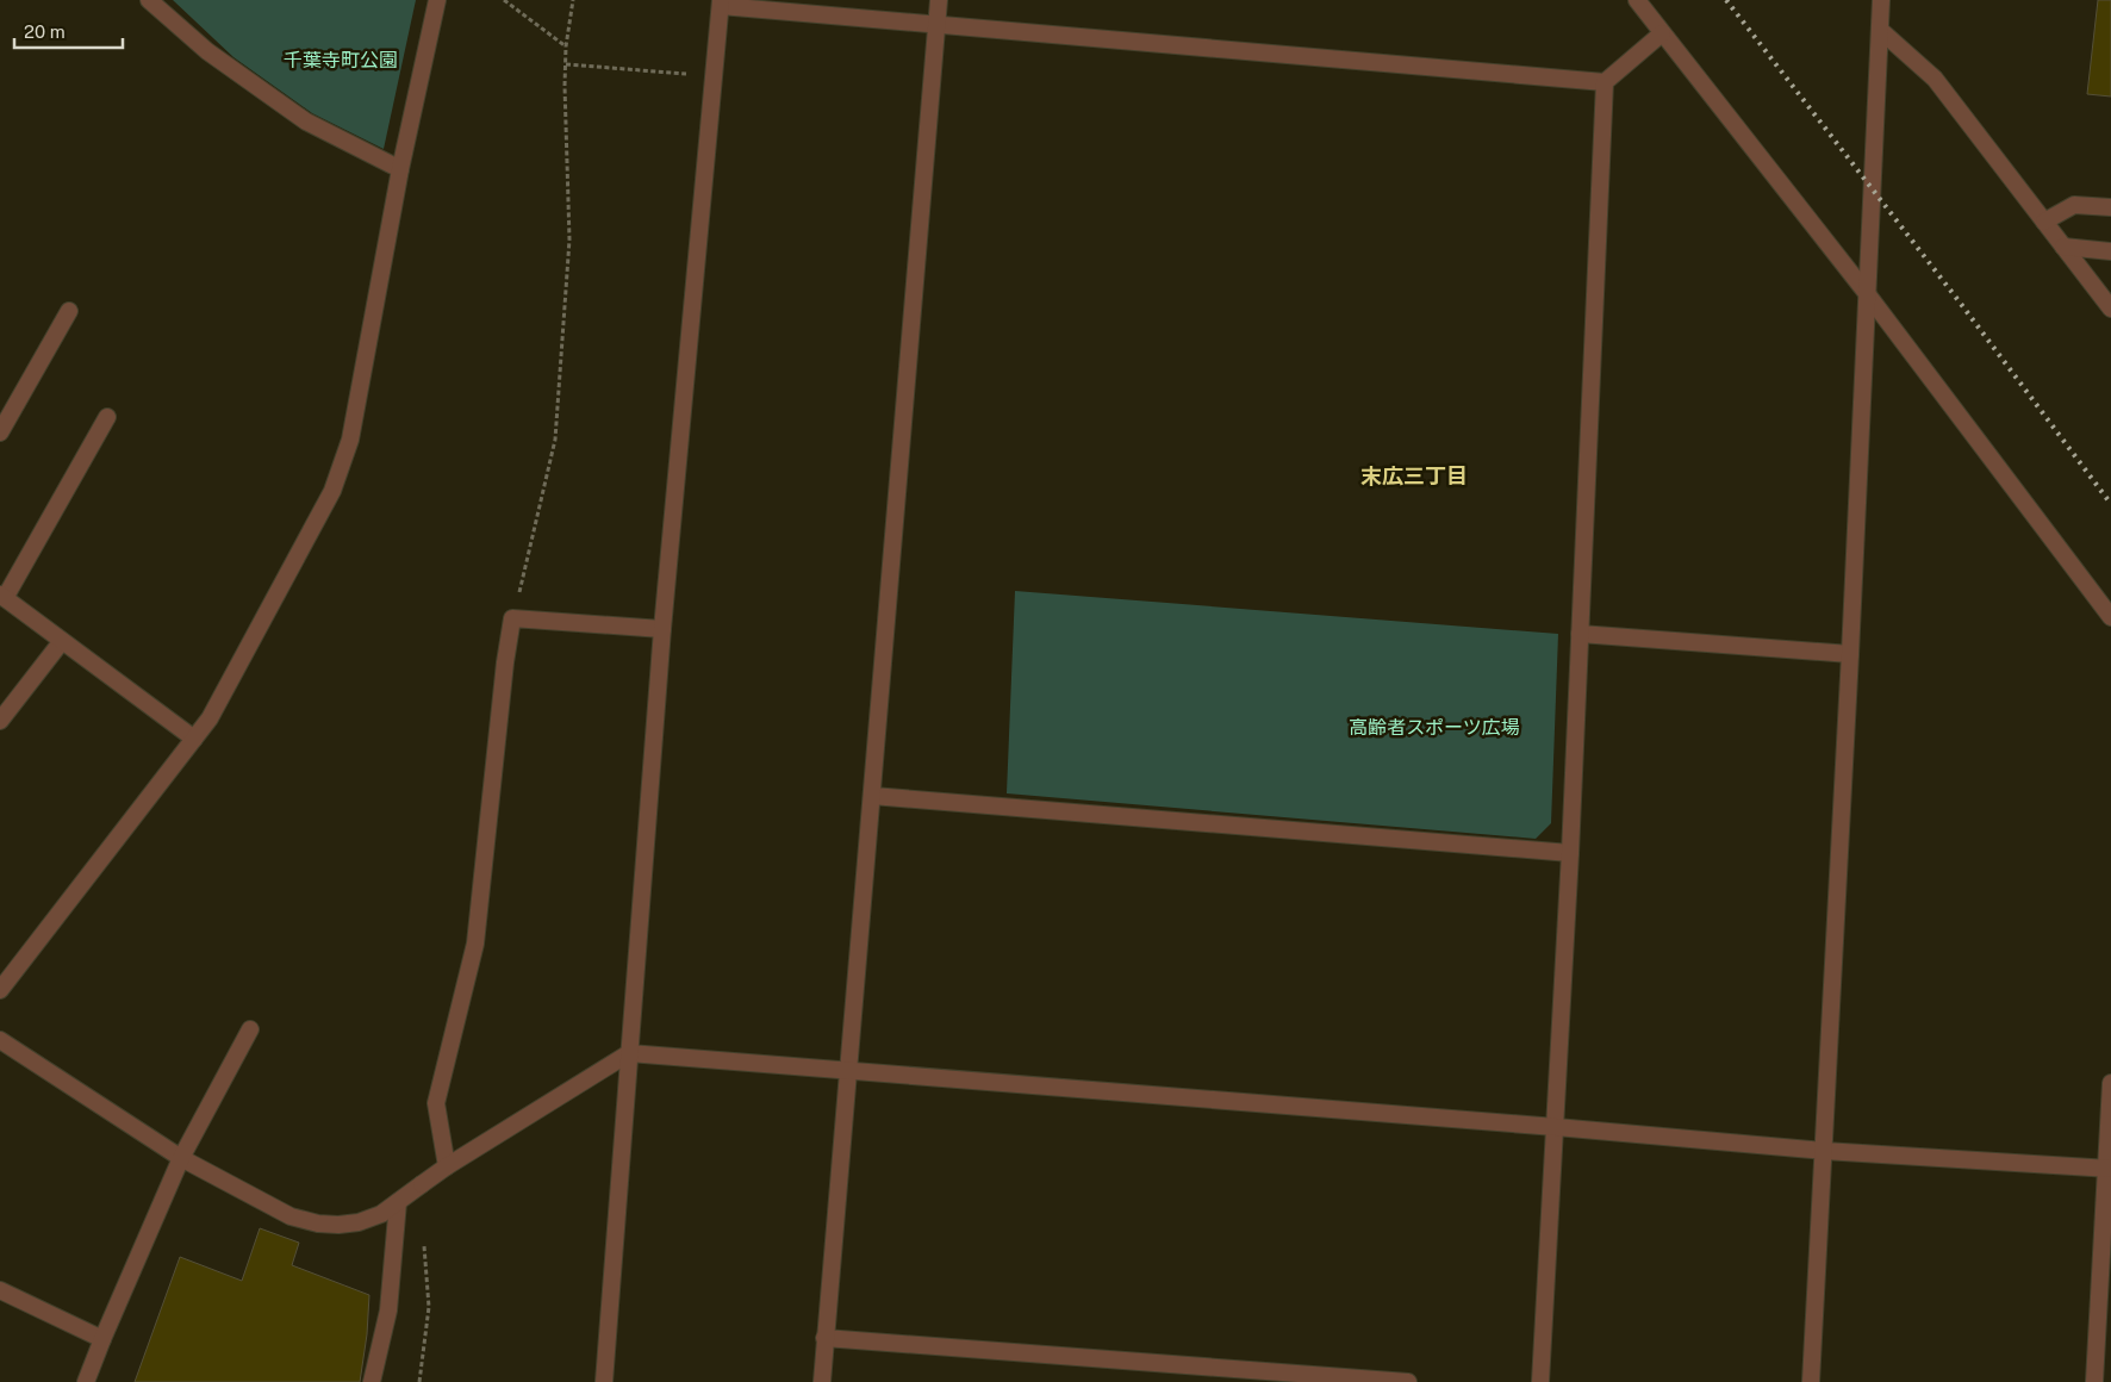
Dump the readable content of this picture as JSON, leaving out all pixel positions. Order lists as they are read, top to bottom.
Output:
{
  "districts": ["末広三丁目"],
  "parks": ["千葉寺町公園", "高齢者スポーツ広場"],
  "scale_bar": "20 m"
}
